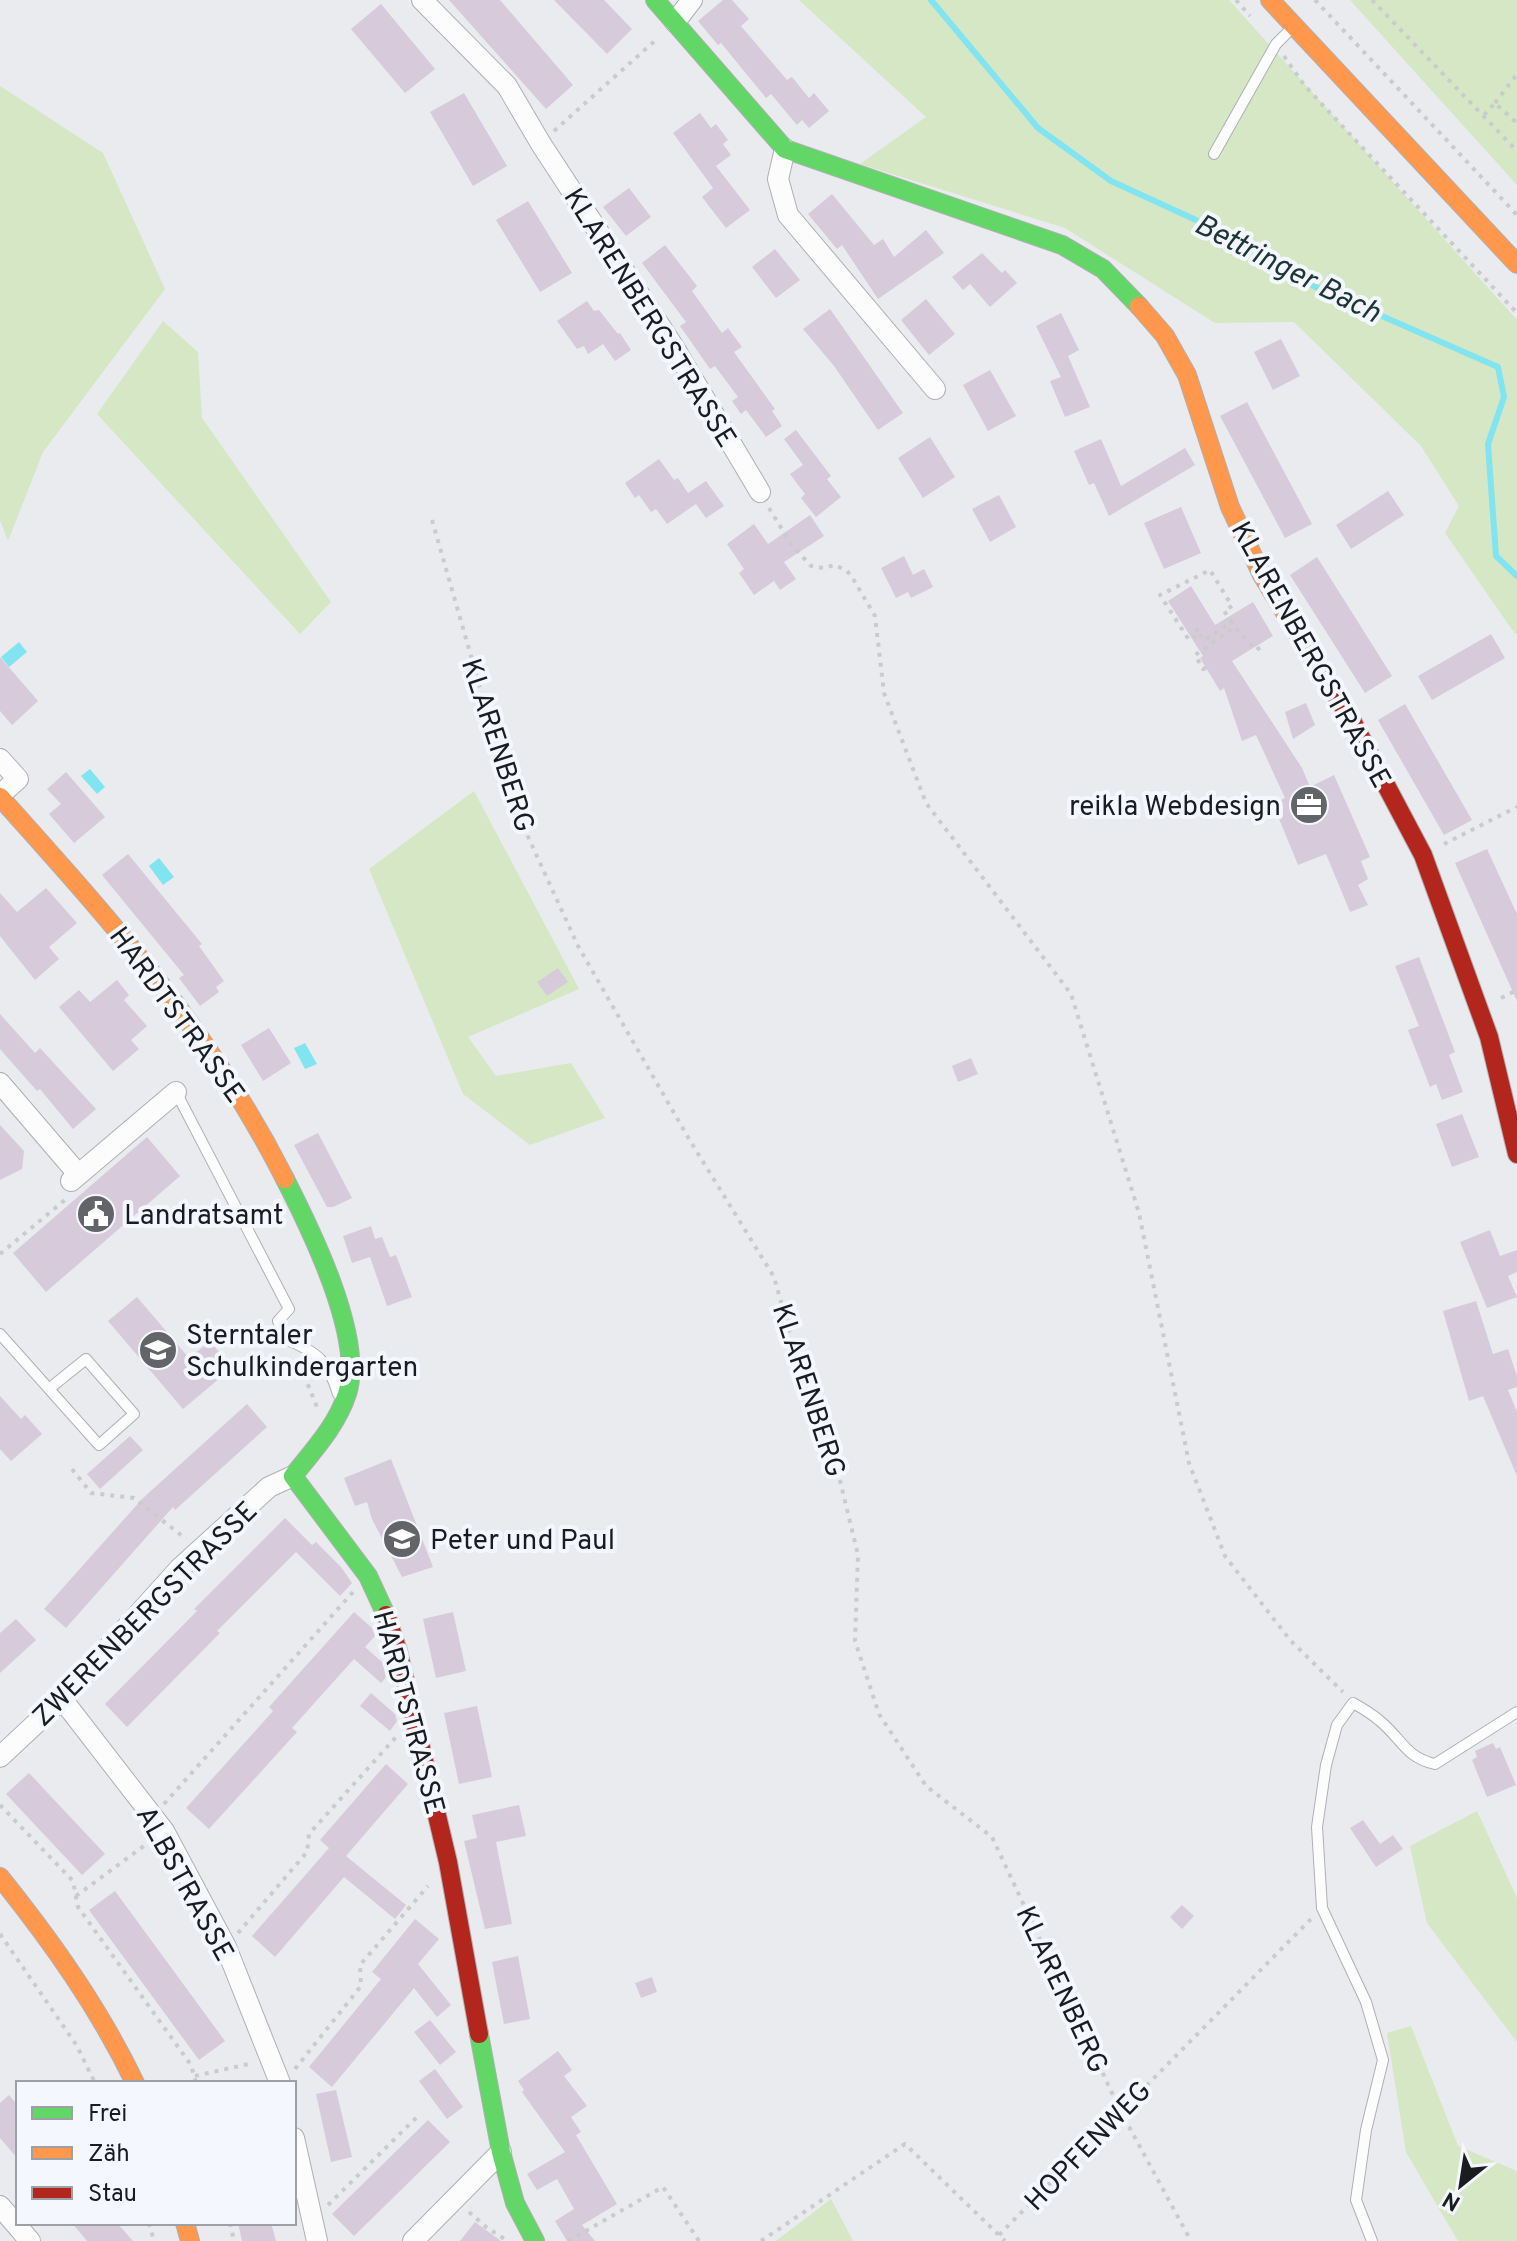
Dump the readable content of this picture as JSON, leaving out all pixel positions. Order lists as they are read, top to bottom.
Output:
{
  "streets": {
    "street": [
      "KLARENBERGSTRASSE",
      "HARDTSTRASSE",
      "ZWERENBERGSTRASSE",
      "ALBSTRASSE"
    ],
    "path": ["KLARENBERG", "HOPFENWEG"]
  },
  "crossings": [
    ["KLARENBERG", "HOPFENWEG"],
    ["HARDTSTRASSE", "ZWERENBERGSTRASSE"],
    ["ZWERENBERGSTRASSE", "ALBSTRASSE"]
  ],
  "water": ["Bettringer Bach"],
  "places": {
    "office": ["reikla Webdesign"],
    "public building": ["Landratsamt"],
    "school or university": ["Sterntaler Schulkindergarten", "Peter und Paul"]
  },
  "legend": ["Frei", "Zäh", "Stau"],
  "north": "bottom left"
}
